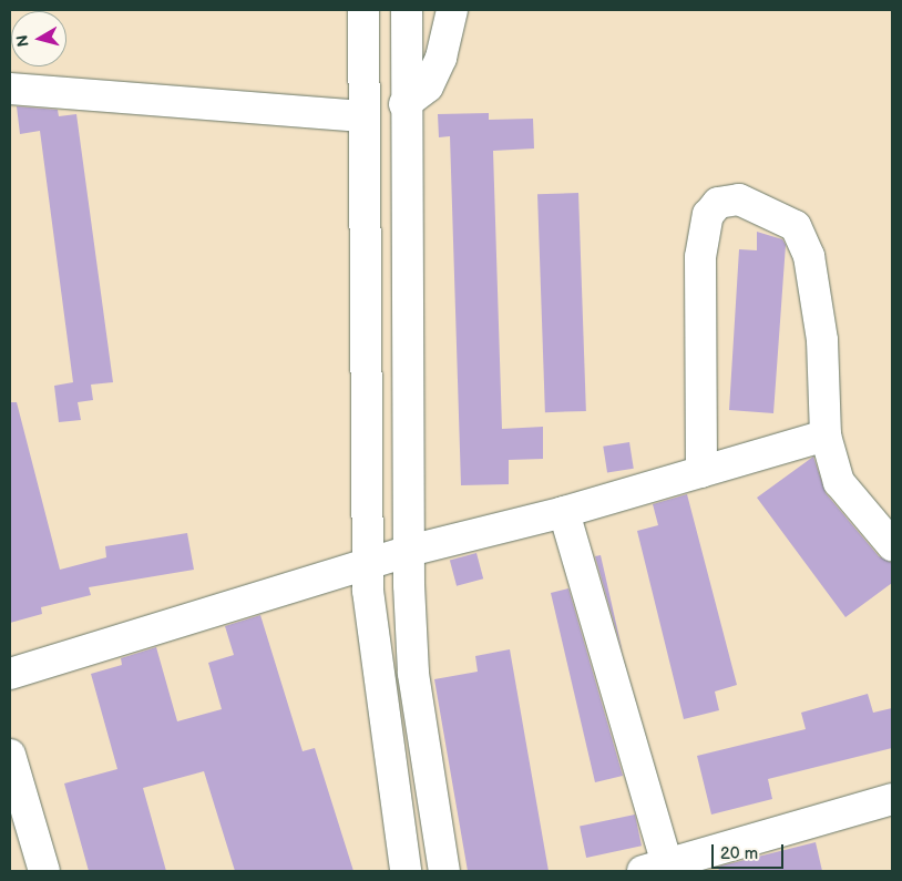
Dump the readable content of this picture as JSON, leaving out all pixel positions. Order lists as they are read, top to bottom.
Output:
{
  "scale_bar": "20 m",
  "north": "left"
}
